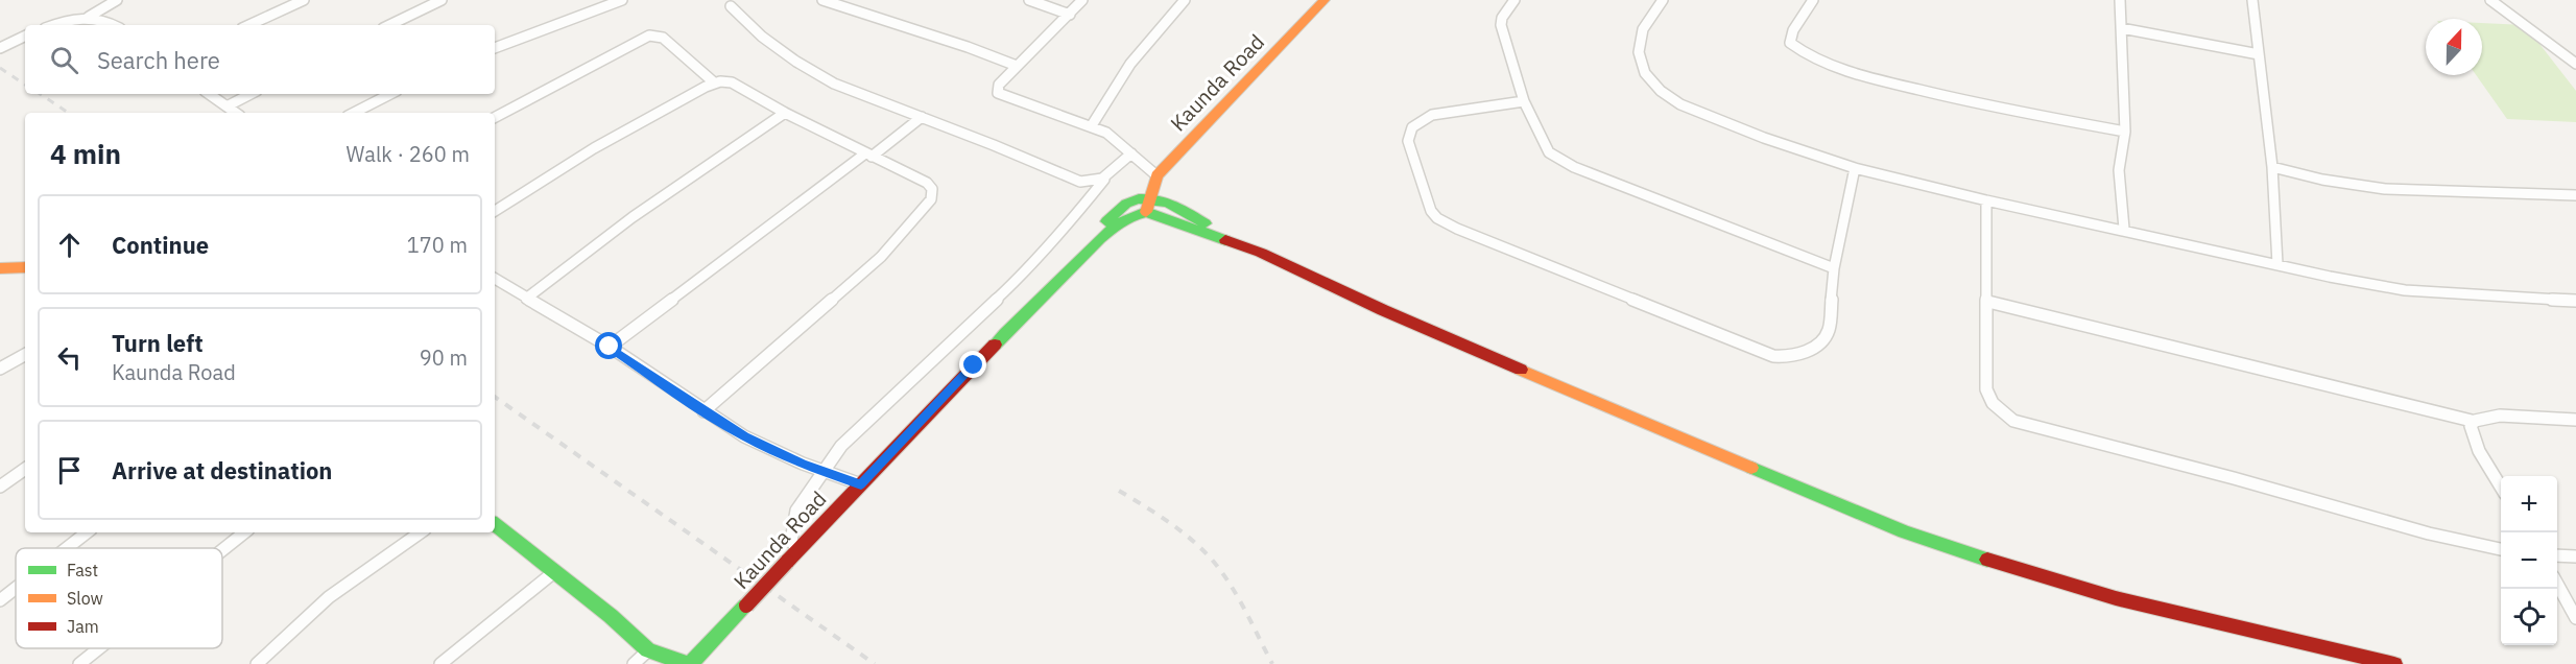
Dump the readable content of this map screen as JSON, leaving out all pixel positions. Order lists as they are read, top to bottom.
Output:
{
  "streets": {
    "main road": ["Kaunda Road"]
  },
  "legend": ["Fast", "Slow", "Jam"],
  "north": "top",
  "page": {
    "search": "Search here",
    "heading": ["4 min", "Walk · 260 m"],
    "list": [
      ["Continue", "170 m"],
      ["Turn left", "Kaunda Road", "90 m"],
      "Arrive at destination"
    ],
    "map_buttons": ["+", "−"]
  }
}
